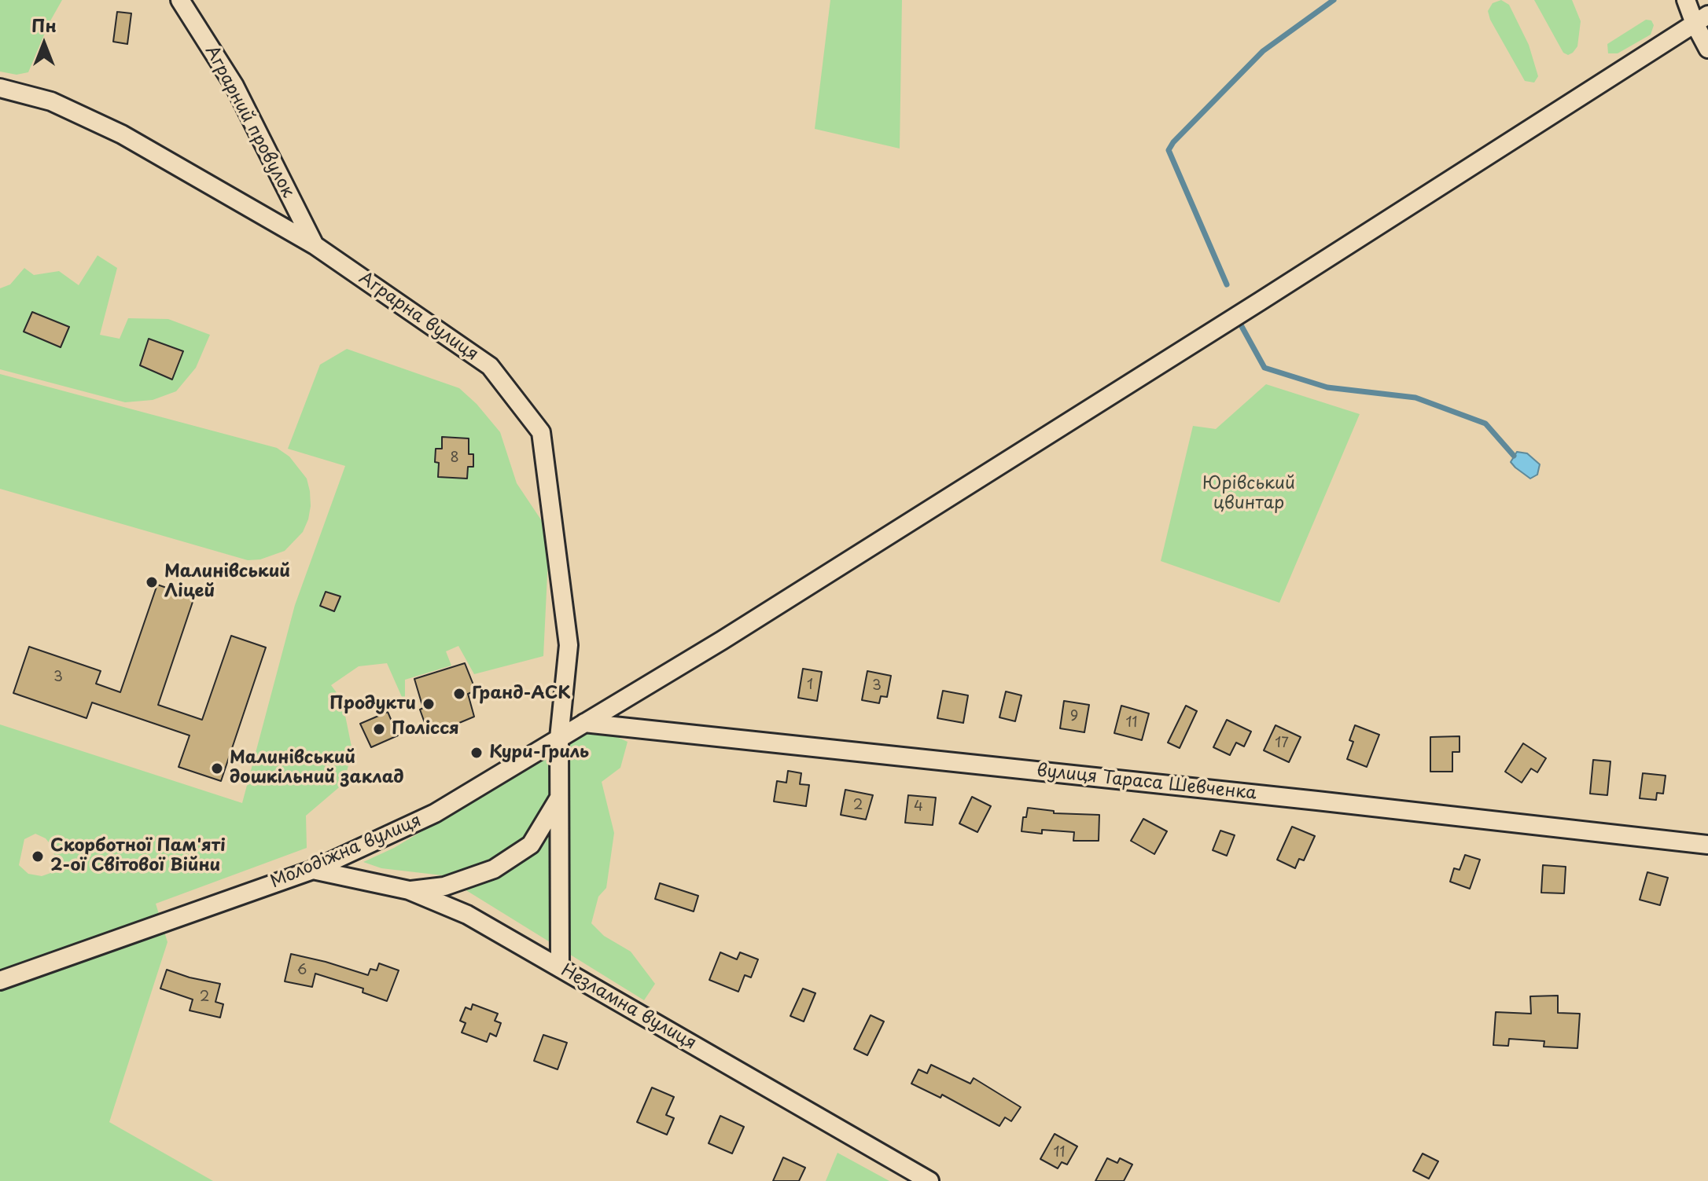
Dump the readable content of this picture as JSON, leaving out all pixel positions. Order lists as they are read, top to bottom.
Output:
{
  "streets": {
    "street": [
      "Аграрний провулок",
      "Аграрна вулиця",
      "вулиця Тараса Шевченка",
      "Молодіжна вулиця",
      "Незламна вулиця"
    ]
  },
  "crossings": [
    ["Аграрний провулок", "Аграрна вулиця"],
    ["Аграрна вулиця", "Молодіжна вулиця"],
    ["Аграрна вулиця", "Незламна вулиця"],
    ["вулиця Тараса Шевченка", "Молодіжна вулиця"],
    ["Молодіжна вулиця", "Незламна вулиця"]
  ],
  "parks": ["Юрівський цвинтар"],
  "places": [
    "Малинівський Ліцей",
    "Гранд-АСК",
    "Продукти",
    "Полісся",
    "Кури-Гриль",
    "Малинівський дошкільний заклад",
    "Скорботної Пам'яті 2-ої Світової Війни"
  ],
  "house_numbers": [
    "8",
    "3",
    "1",
    "3",
    "9",
    "11",
    "17",
    "2",
    "4",
    "6",
    "2",
    "11"
  ],
  "north": "top"
}
